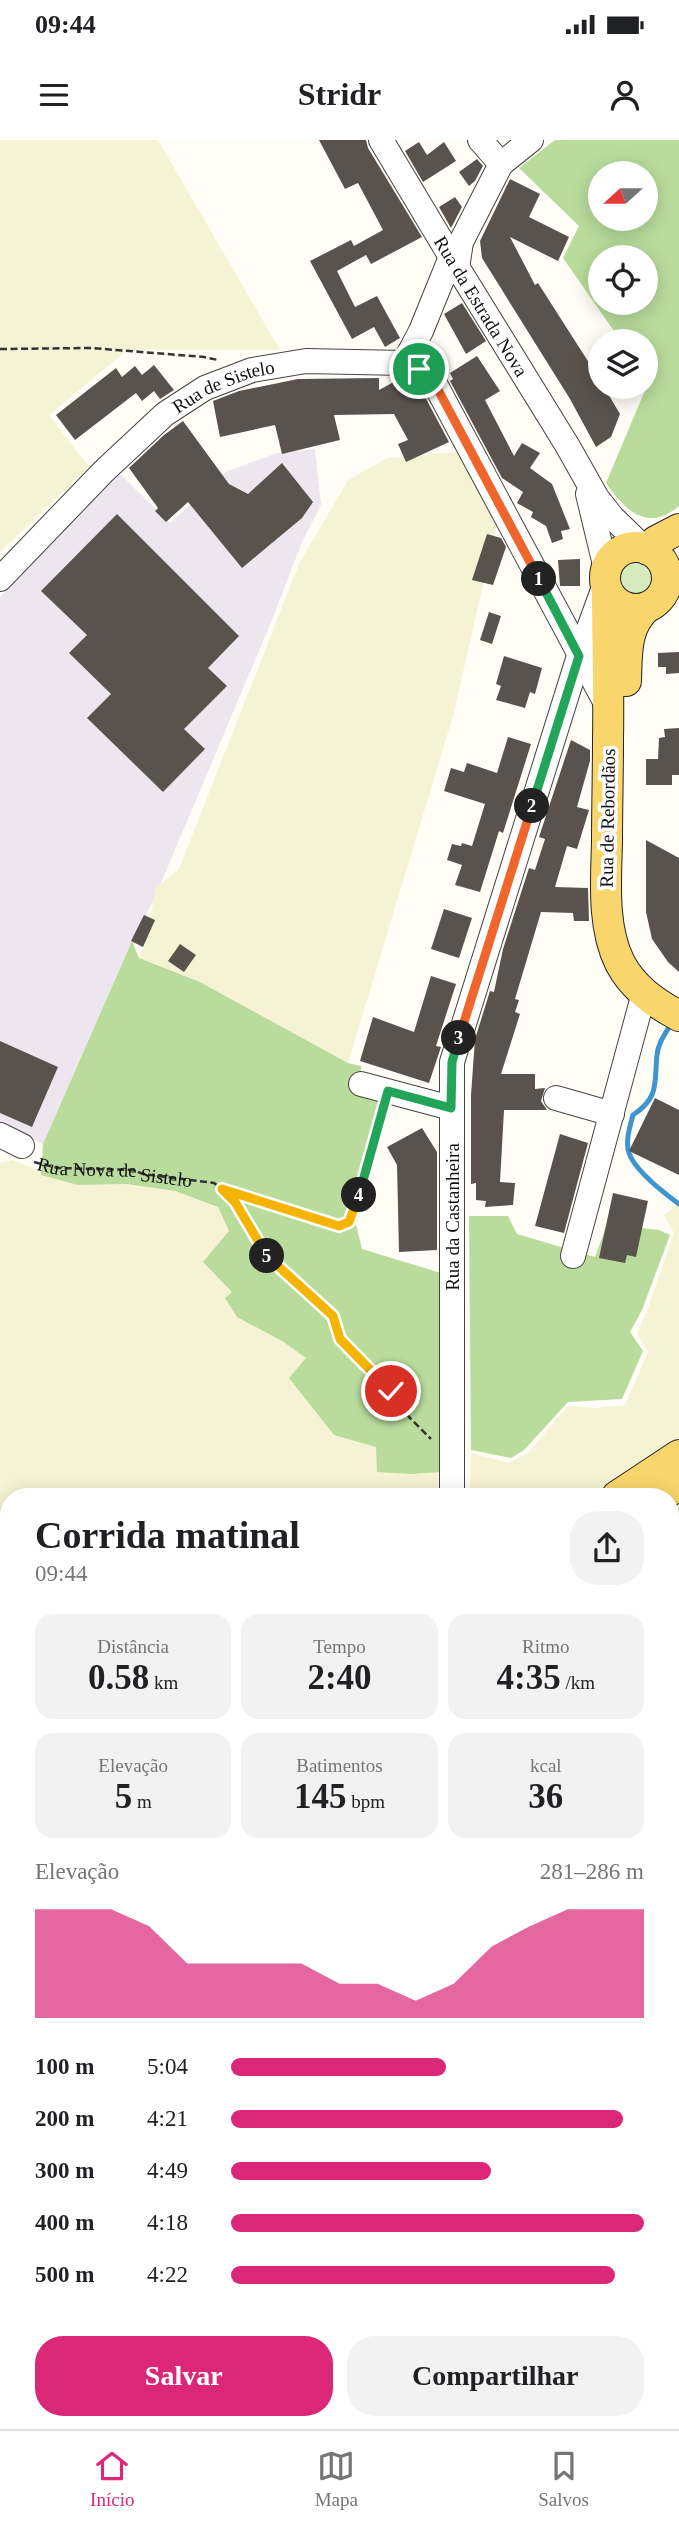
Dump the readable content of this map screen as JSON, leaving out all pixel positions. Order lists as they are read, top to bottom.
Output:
{
  "streets": {
    "main road": ["Rua de Rebordãos"],
    "street": [
      "Rua da Estrada Nova",
      "Rua de Sistelo",
      "Rua Nova de Sistelo",
      "Rua da Castanheira"
    ]
  },
  "crossings": [
    ["Rua da Estrada Nova", "Rua de Rebordãos"],
    ["Rua da Estrada Nova", "Rua da Castanheira"],
    ["Rua de Rebordãos", "Rua da Castanheira"]
  ],
  "north": "left",
  "page": {
    "status": "09:44",
    "header": "Stridr",
    "pins": [
      "1",
      "2",
      "3",
      "4",
      "5"
    ],
    "heading": ["Corrida matinal", "09:44"],
    "stats": [
      ["Distância", "0.58 km"],
      ["Tempo", "2:40"],
      ["Ritmo", "4:35 /km"],
      ["Elevação", "5 m"],
      ["Batimentos", "145 bpm"],
      ["kcal", "36"]
    ],
    "chart": ["Elevação", "281–286 m"],
    "list": [
      {
        "name": "100 m",
        "note": "5:04"
      },
      {
        "name": "200 m",
        "note": "4:21"
      },
      {
        "name": "300 m",
        "note": "4:49"
      },
      {
        "name": "400 m",
        "note": "4:18"
      },
      {
        "name": "500 m",
        "note": "4:22"
      }
    ],
    "buttons": ["Salvar", "Compartilhar"],
    "tabs": ["Início", "Mapa", "Salvos"]
  }
}
